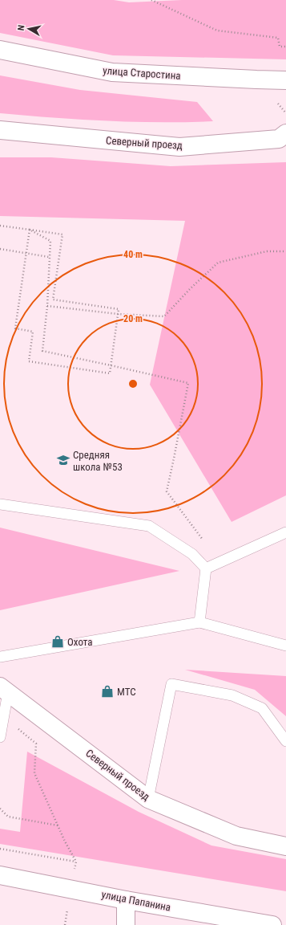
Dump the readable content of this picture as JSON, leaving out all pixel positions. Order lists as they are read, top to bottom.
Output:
{
  "streets": {
    "street": ["улица Старостина", "Северный проезд", "улица Папанина"]
  },
  "places": {
    "school or university": ["Средняя школа №53"],
    "shop": ["Охота", "МТС"]
  },
  "north": "left",
  "rings": ["40 m", "20 m"]
}
